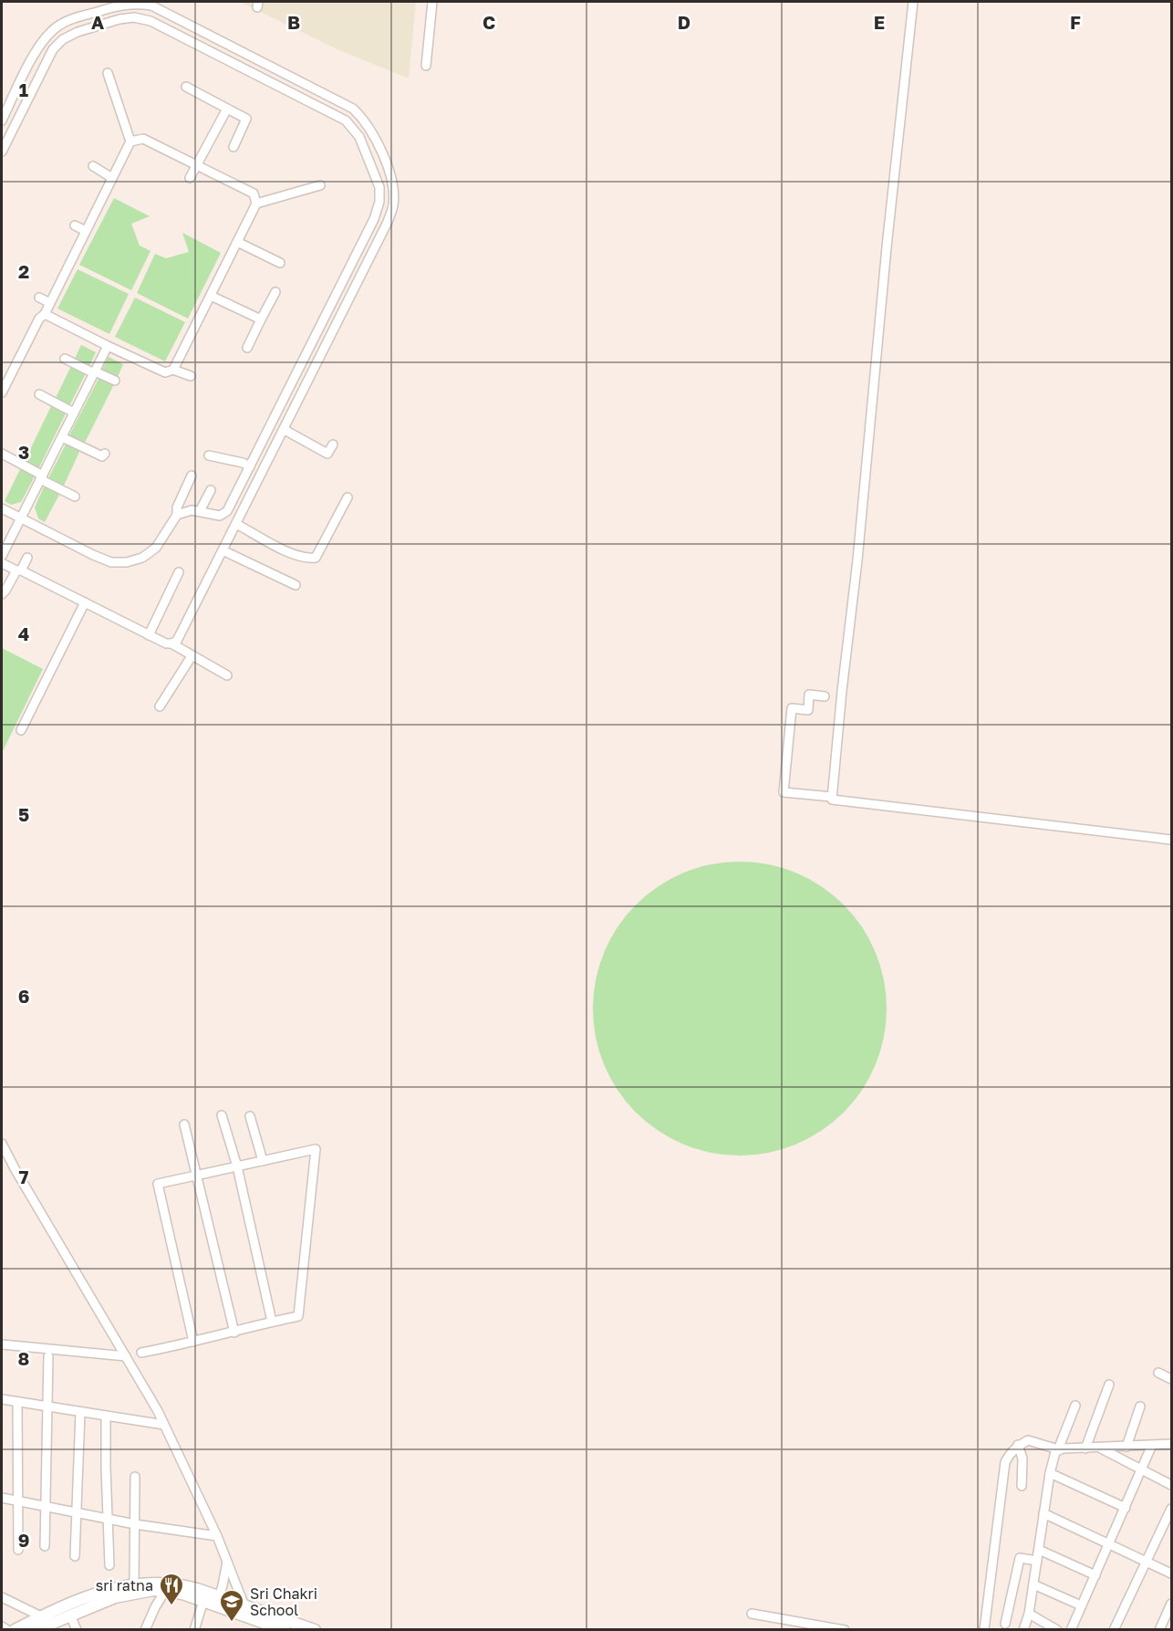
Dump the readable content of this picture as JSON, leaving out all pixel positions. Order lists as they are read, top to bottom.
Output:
{
  "places": {
    "restaurant": ["sri ratna"],
    "school or university": ["Sri Chakri School"]
  },
  "grid": {
    "columns": [
      "A",
      "B",
      "C",
      "D",
      "E",
      "F"
    ],
    "rows": [
      "1",
      "2",
      "3",
      "4",
      "5",
      "6",
      "7",
      "8",
      "9"
    ]
  }
}
